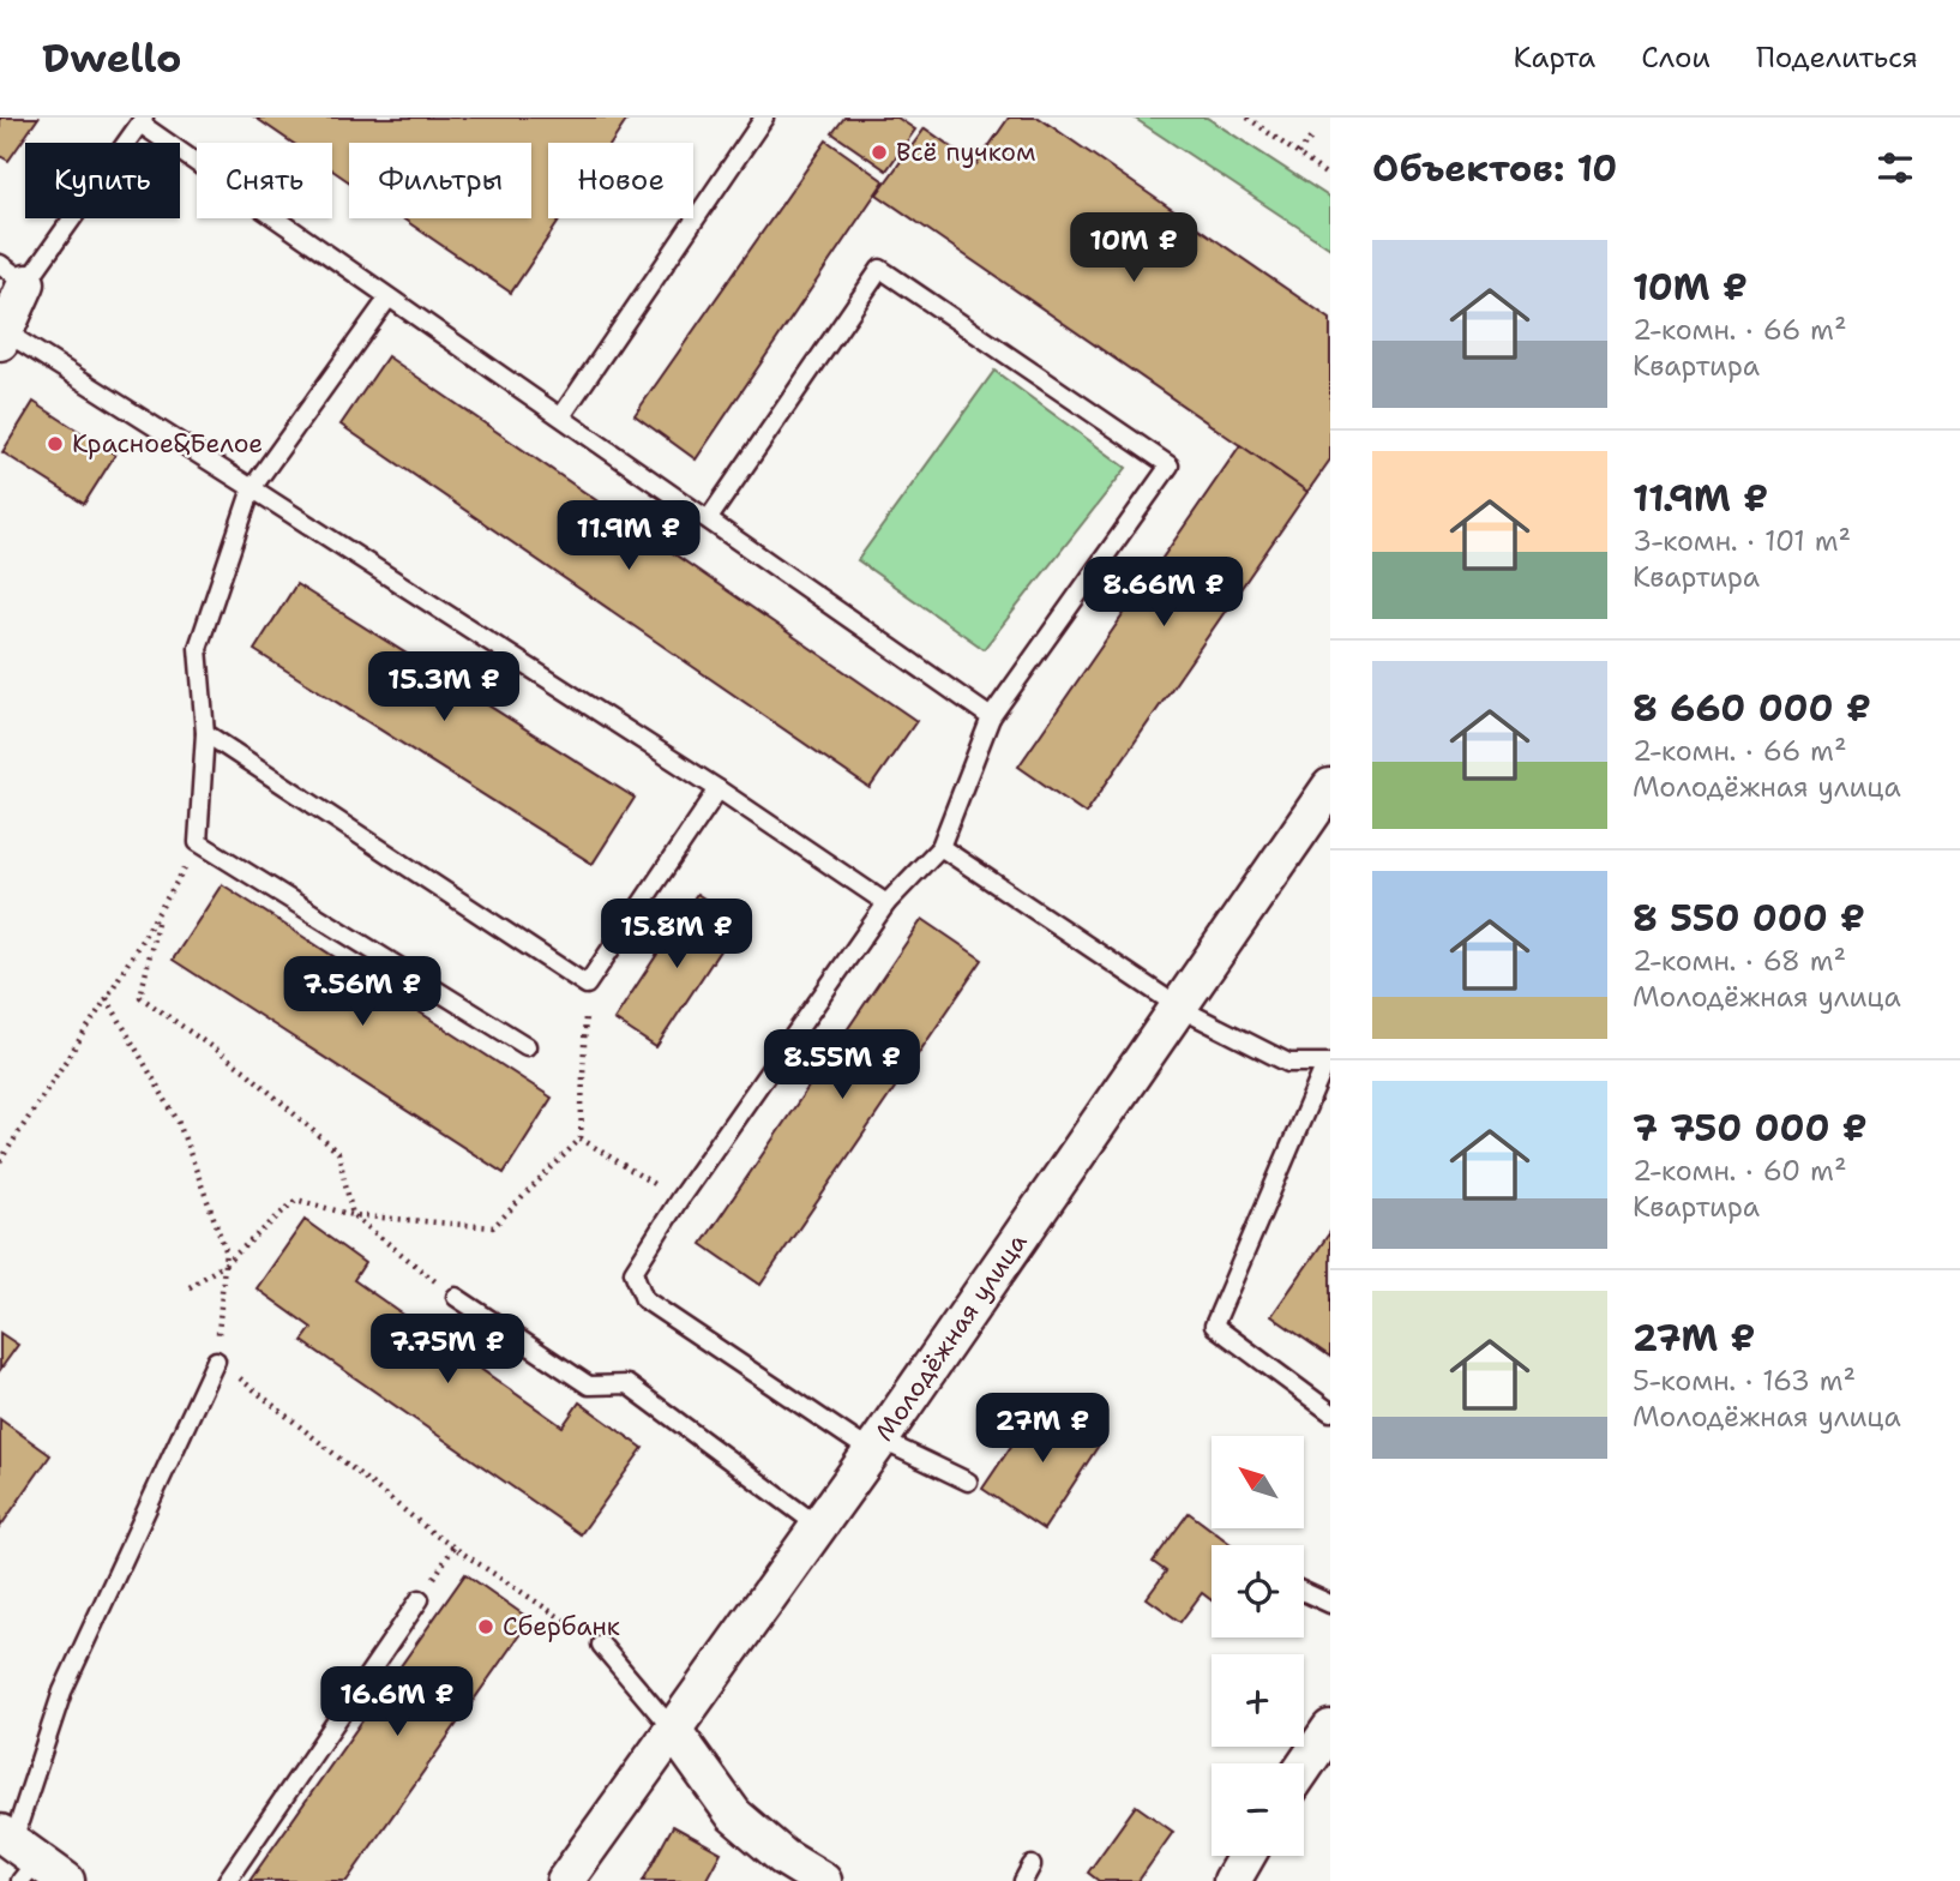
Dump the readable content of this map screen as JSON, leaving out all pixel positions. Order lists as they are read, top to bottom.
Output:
{
  "streets": {
    "street": ["Молодёжная улица"]
  },
  "places": ["Всё пучком", "Красное&Белое", "Сбербанк"],
  "north": "top left",
  "page": {
    "header": "Dwello",
    "nav": ["Карта", "Слои", "Поделиться"],
    "heading": "Объектов: 10",
    "chip": [
      "Купить",
      "Снять",
      "Фильтры",
      "Новое"
    ],
    "price": [
      "10M ₽",
      "11.9M ₽",
      "8.66M ₽",
      "15.3M ₽",
      "15.8M ₽",
      "7.56M ₽",
      "8.55M ₽",
      "7.75M ₽",
      "27M ₽",
      "16.6M ₽"
    ],
    "list": [
      {
        "name": "10M ₽",
        "note": "2-комн. · 66 m² · Квартира"
      },
      {
        "name": "11.9M ₽",
        "note": "3-комн. · 101 m² · Квартира"
      },
      {
        "name": "8 660 000 ₽",
        "note": "2-комн. · 66 m² · Молодёжная улица"
      },
      {
        "name": "8 550 000 ₽",
        "note": "2-комн. · 68 m² · Молодёжная улица"
      },
      {
        "name": "7 750 000 ₽",
        "note": "2-комн. · 60 m² · Квартира"
      },
      {
        "name": "27M ₽",
        "note": "5-комн. · 163 m² · Молодёжная улица"
      }
    ],
    "map_buttons": ["+", "−"]
  }
}
